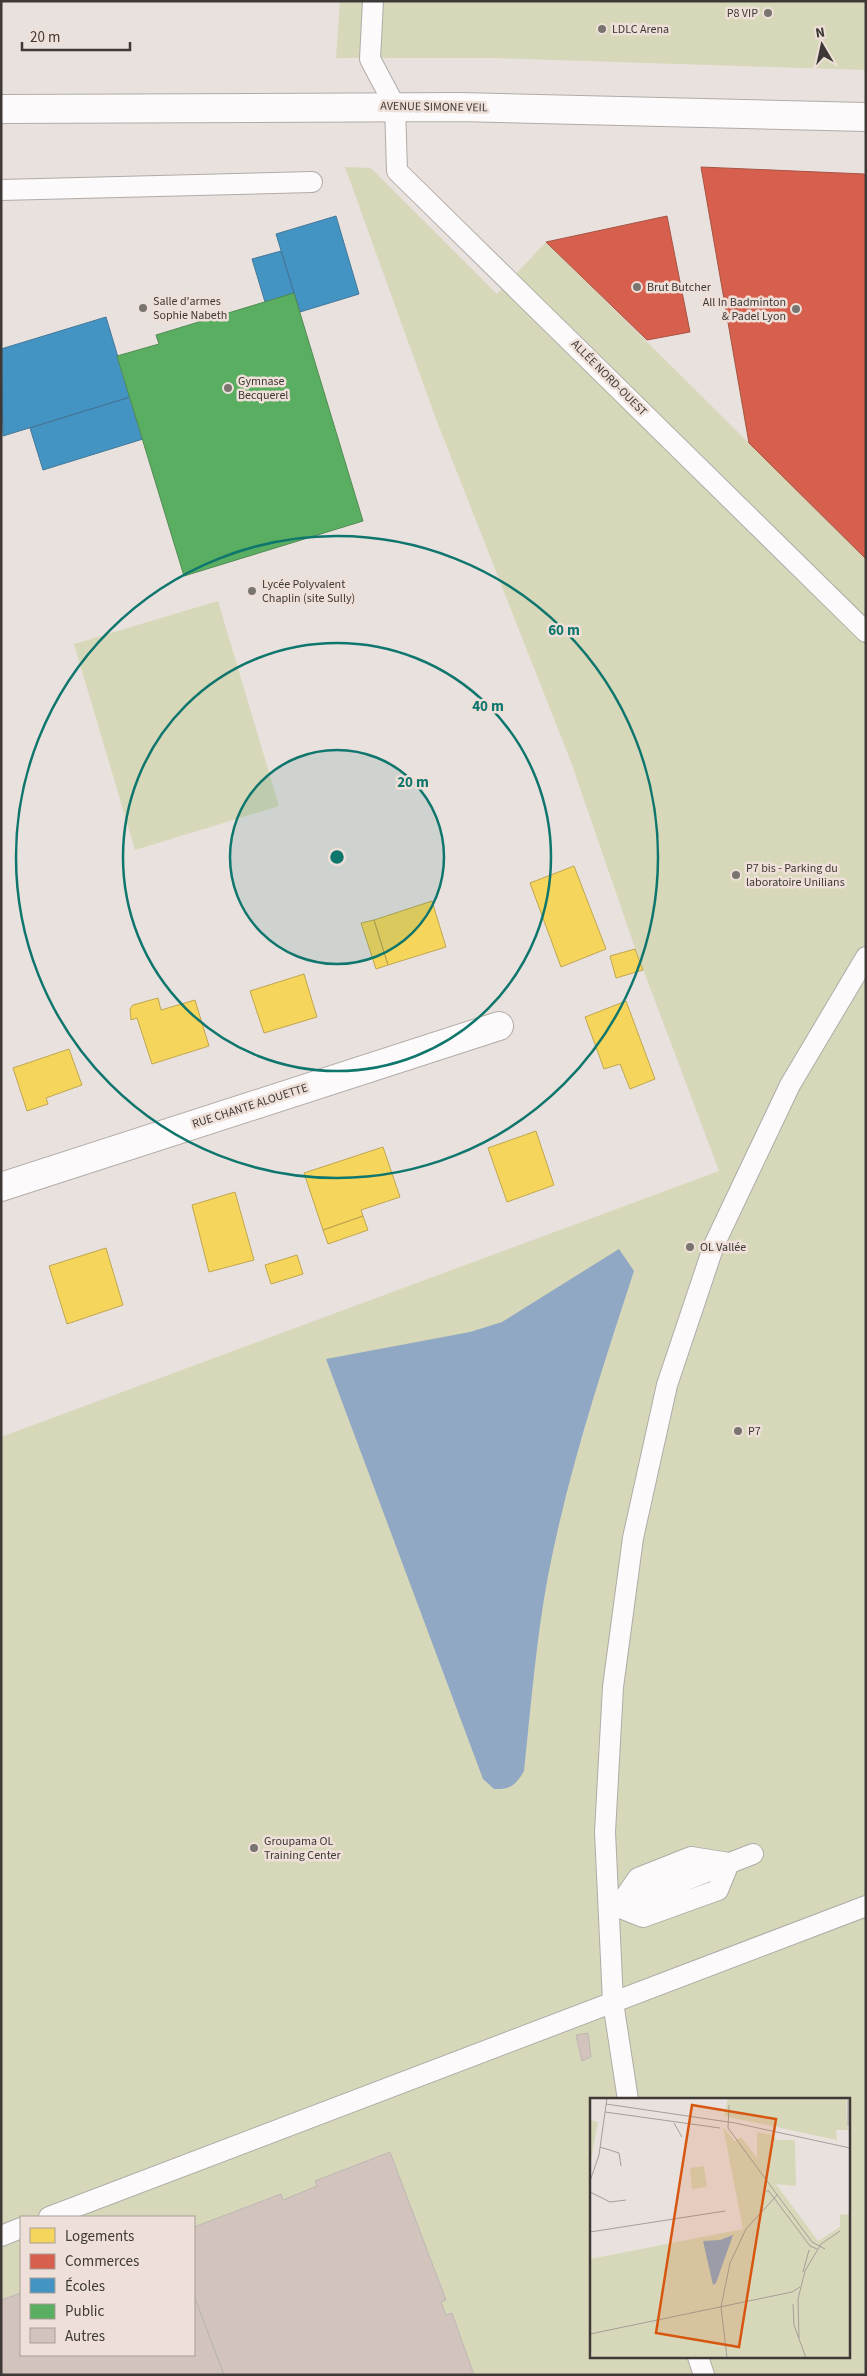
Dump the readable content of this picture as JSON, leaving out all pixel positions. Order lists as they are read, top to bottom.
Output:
{
  "streets": {
    "street": ["AVENUE SIMONE VEIL", "RUE CHANTE ALOUETTE"],
    "lane": ["ALLÉE NORD-OUEST"]
  },
  "crossings": [
    ["AVENUE SIMONE VEIL", "ALLÉE NORD-OUEST"]
  ],
  "places": [
    "P8 VIP",
    "LDLC Arena",
    "Brut Butcher",
    "Salle d'armes Sophie Nabeth",
    "All In Badminton & Padel Lyon",
    "Gymnase Becquerel",
    "Lycée Polyvalent Chaplin (site Sully)",
    "P7 bis - Parking du laboratoire Unilians",
    "OL Vallée",
    "P7",
    "Groupama OL Training Center"
  ],
  "legend": [
    "Logements",
    "Commerces",
    "Écoles",
    "Public",
    "Autres"
  ],
  "scale_bar": "20 m",
  "north": "top",
  "rings": ["60 m", "40 m", "20 m"]
}
